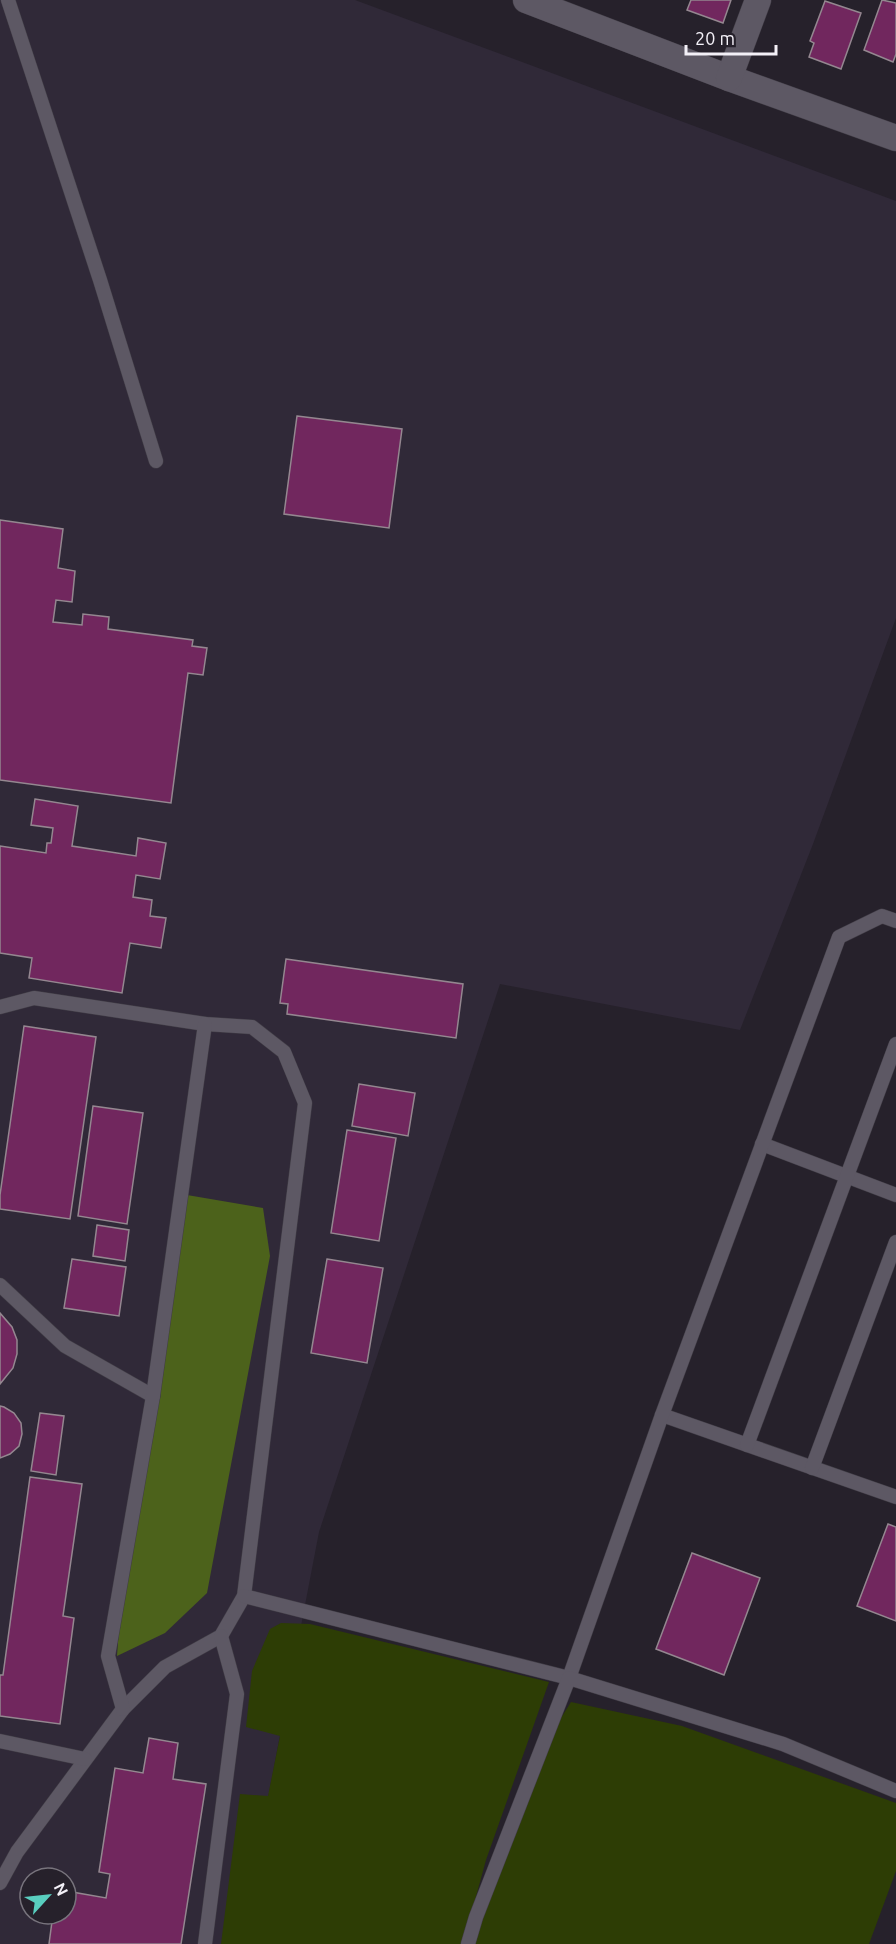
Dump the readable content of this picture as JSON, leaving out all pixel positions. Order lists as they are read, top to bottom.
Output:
{
  "scale_bar": "20 m",
  "north": "top right"
}
